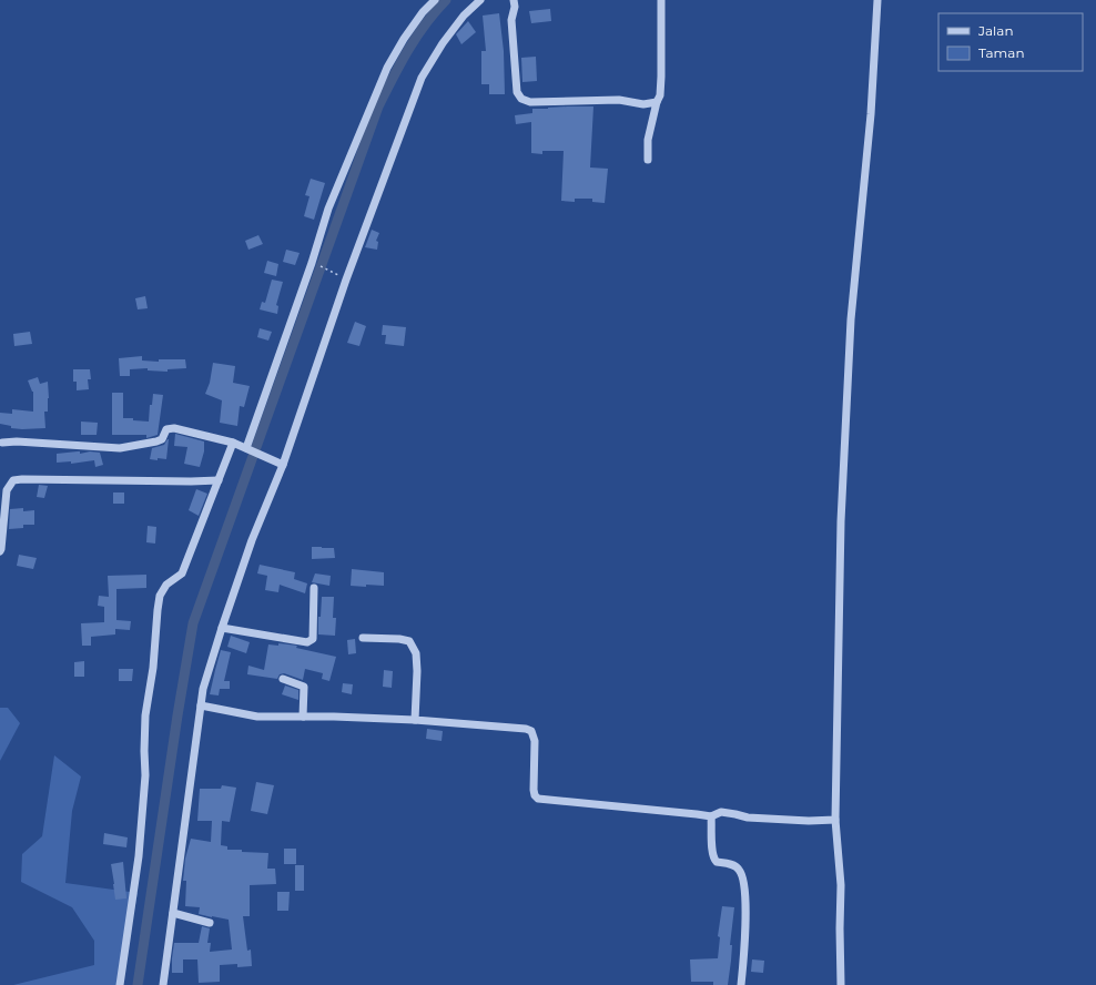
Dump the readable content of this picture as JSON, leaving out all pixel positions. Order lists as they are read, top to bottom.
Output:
{
  "legend": ["Jalan", "Taman"]
}
